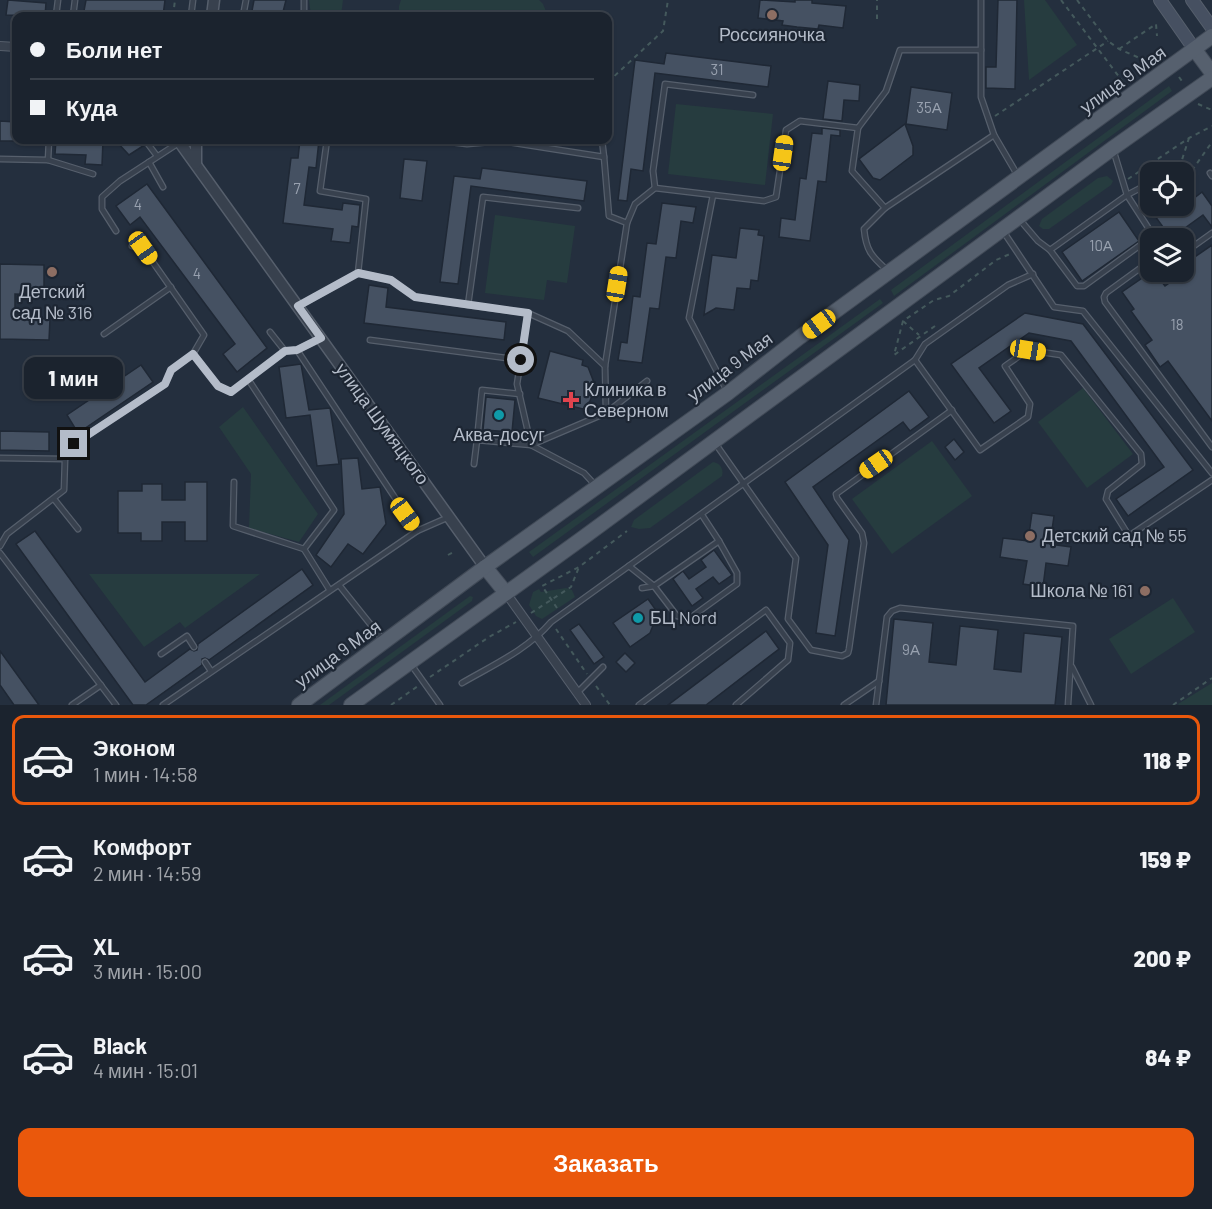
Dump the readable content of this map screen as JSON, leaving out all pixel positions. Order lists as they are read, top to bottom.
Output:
{
  "streets": {
    "main road": ["улица 9 Мая"],
    "street": ["улица Шумяцкого"]
  },
  "crossings": [
    ["улица 9 Мая", "улица Шумяцкого"]
  ],
  "places": {
    "other": [
      "Россияночка",
      "Детский сад № 316",
      "Аква-досуг",
      "Детский сад № 55",
      "Школа № 161",
      "БЦ Nord"
    ],
    "health": ["Клиника в Северном"]
  },
  "house_numbers": [
    "31",
    "35А",
    "7",
    "4",
    "10А",
    "4",
    "18",
    "9А"
  ],
  "page": {
    "banner": ["Боли нет", "Куда"],
    "bubble": "1 мин",
    "list": [
      {
        "name": "Эконом",
        "note": "1 мин · 14:58",
        "value": "118 ₽"
      },
      {
        "name": "Комфорт",
        "note": "2 мин · 14:59",
        "value": "159 ₽"
      },
      {
        "name": "XL",
        "note": "3 мин · 15:00",
        "value": "200 ₽"
      },
      {
        "name": "Black",
        "note": "4 мин · 15:01",
        "value": "84 ₽"
      }
    ],
    "buttons": "Заказать"
  }
}
